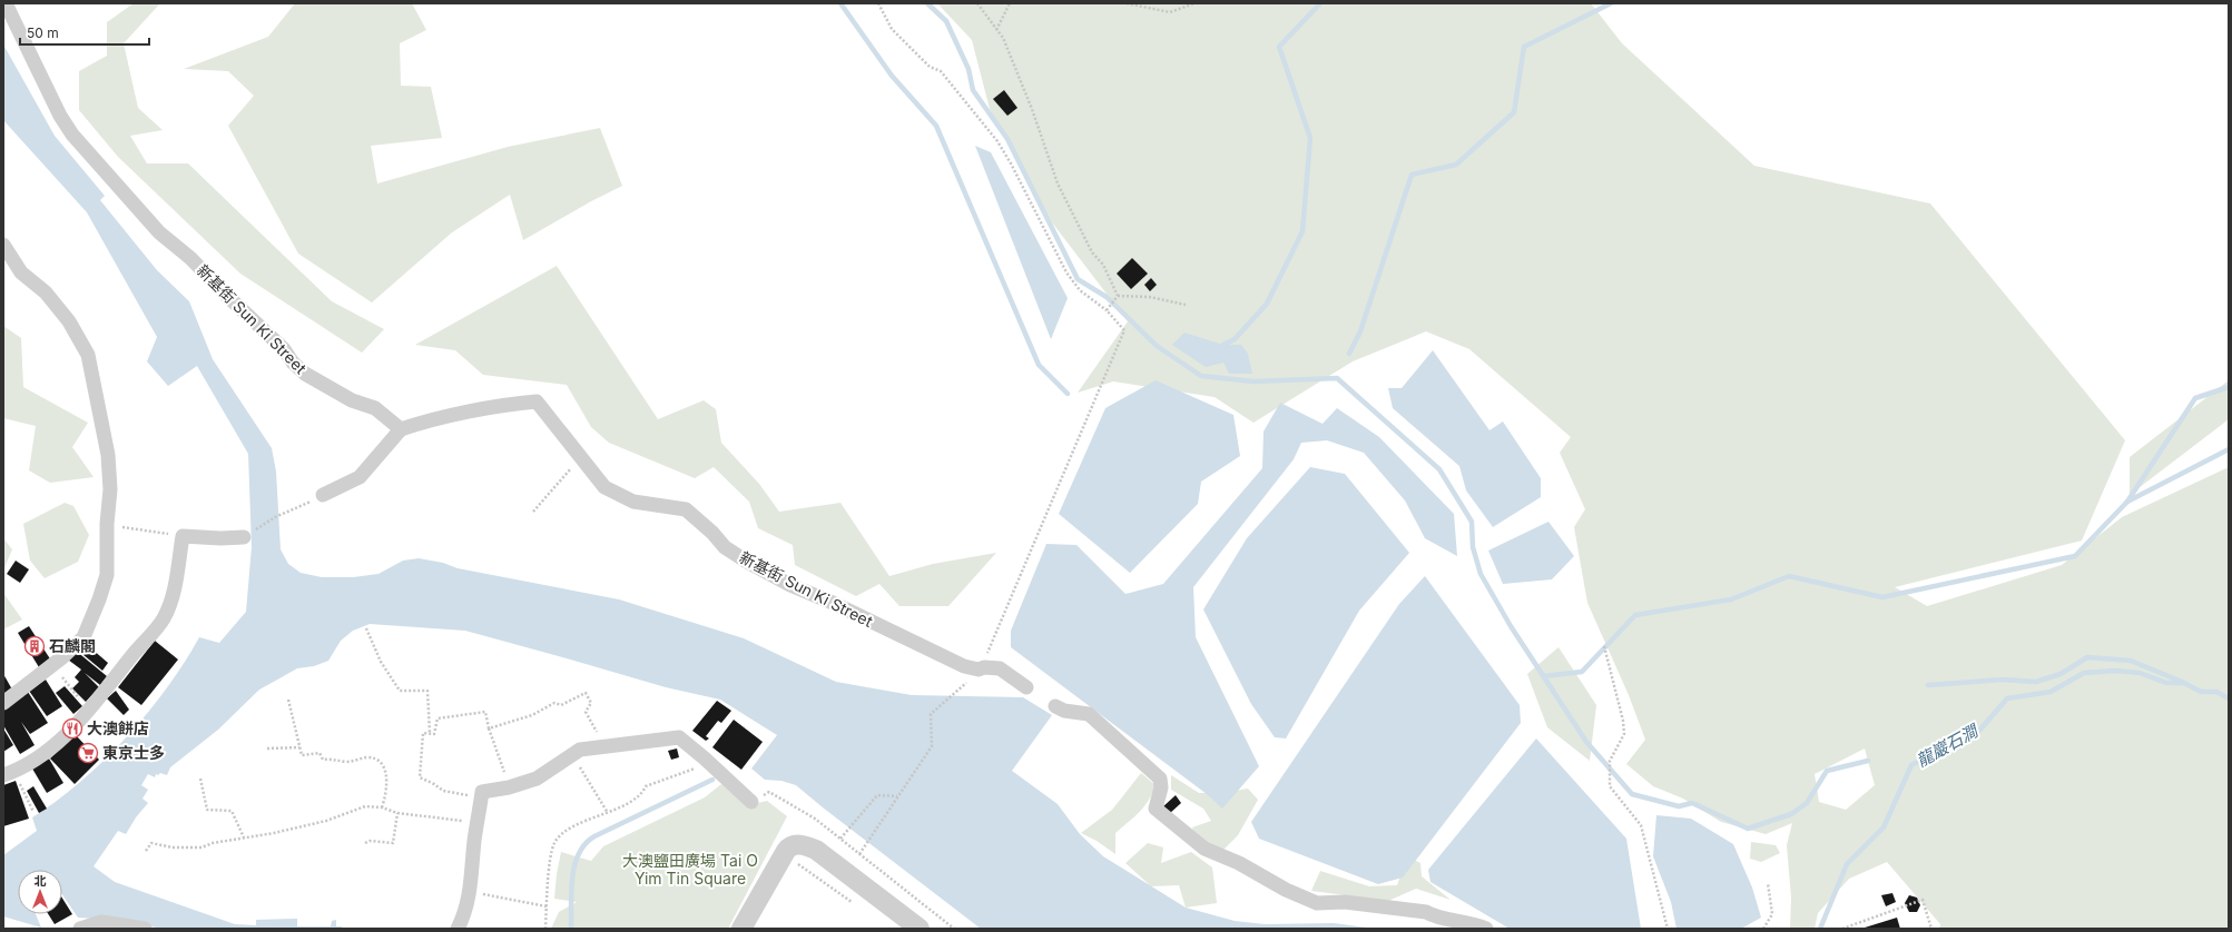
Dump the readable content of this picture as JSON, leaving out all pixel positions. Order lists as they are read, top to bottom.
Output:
{
  "streets": {
    "street": ["新基街 Sun Ki Street"]
  },
  "water": ["龍巖石澗"],
  "parks": ["大澳鹽田廣場 Tai O Yim Tin Square"],
  "places": {
    "building": ["石麟閣"],
    "restaurant": ["大澳餅店"],
    "supermarket": ["東京士多"]
  },
  "scale_bar": "50 m",
  "north": "top"
}
